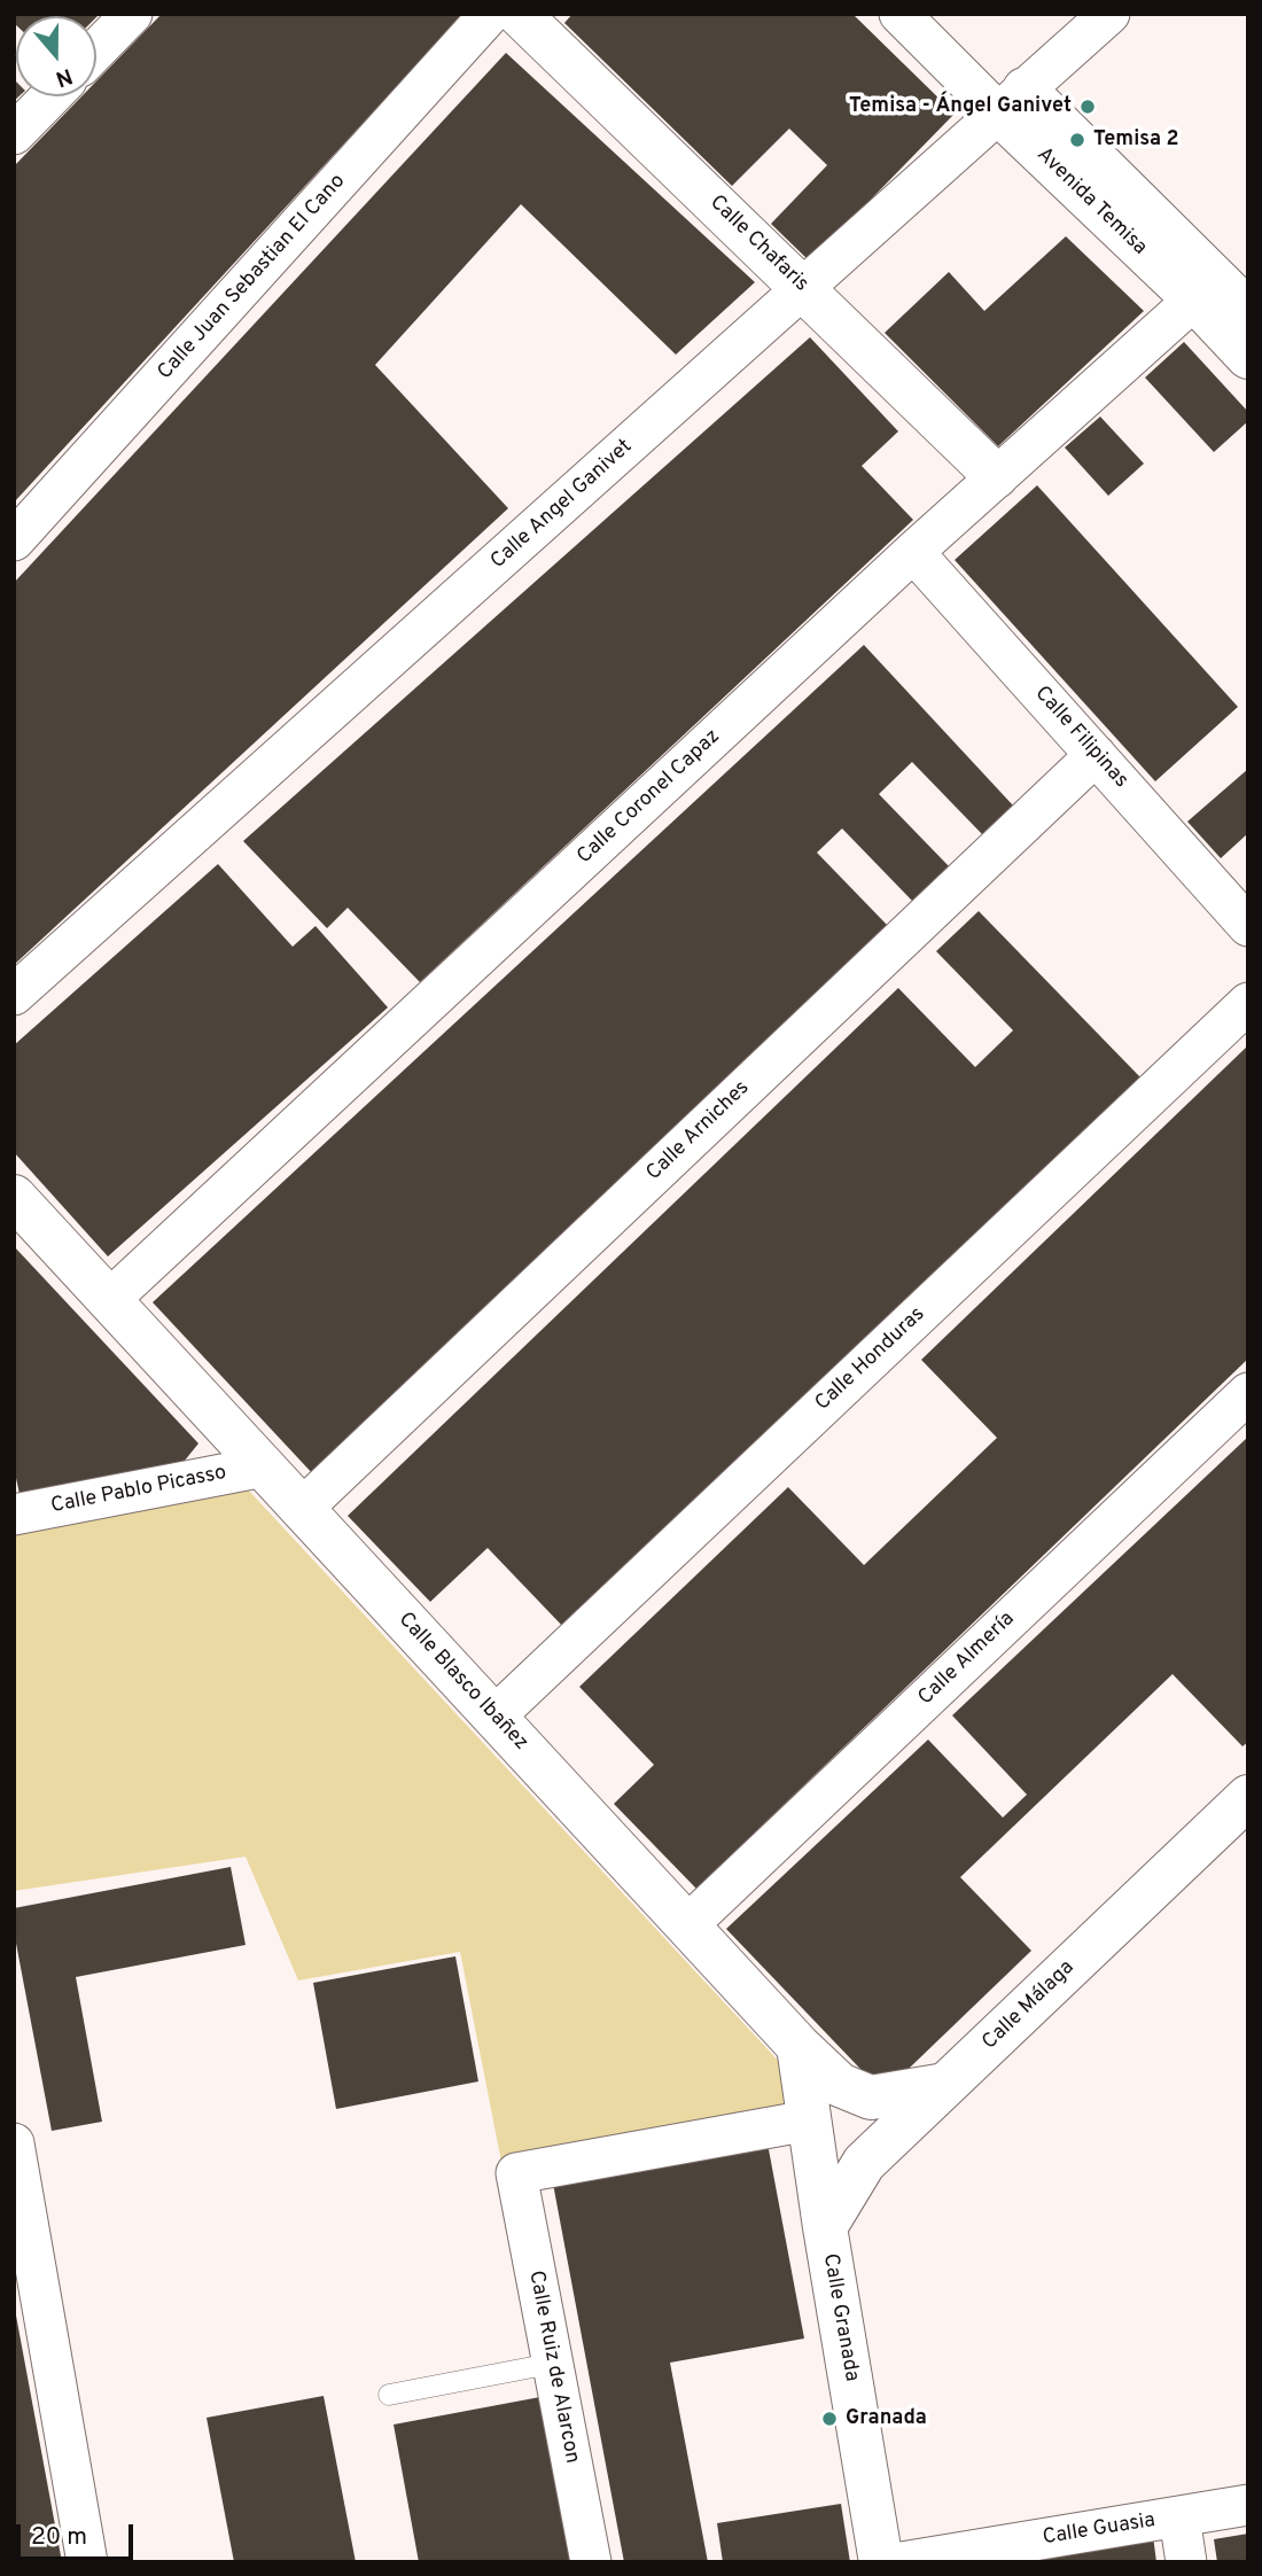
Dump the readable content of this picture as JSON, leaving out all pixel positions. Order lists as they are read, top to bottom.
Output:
{
  "streets": {
    "street": [
      "Avenida Temisa",
      "Calle Chafaris",
      "Calle Juan Sebastian El Cano",
      "Calle Angel Ganivet",
      "Calle Filipinas",
      "Calle Coronel Capaz",
      "Calle Arniches",
      "Calle Honduras",
      "Calle Pablo Picasso",
      "Calle Almería",
      "Calle Blasco Ibañez",
      "Calle Málaga",
      "Calle Granada",
      "Calle Ruiz de Alarcon",
      "Calle Guasia"
    ]
  },
  "crossings": [
    ["Avenida Temisa", "Calle Angel Ganivet"],
    ["Avenida Temisa", "Calle Coronel Capaz"],
    ["Calle Chafaris", "Calle Juan Sebastian El Cano"],
    ["Calle Chafaris", "Calle Angel Ganivet"],
    ["Calle Chafaris", "Calle Coronel Capaz"],
    ["Calle Filipinas", "Calle Coronel Capaz"],
    ["Calle Filipinas", "Calle Arniches"],
    ["Calle Coronel Capaz", "Calle Blasco Ibañez"],
    ["Calle Arniches", "Calle Blasco Ibañez"],
    ["Calle Honduras", "Calle Blasco Ibañez"],
    ["Calle Pablo Picasso", "Calle Blasco Ibañez"],
    ["Calle Almería", "Calle Blasco Ibañez"],
    ["Calle Blasco Ibañez", "Calle Málaga"],
    ["Calle Blasco Ibañez", "Calle Granada"],
    ["Calle Málaga", "Calle Granada"],
    ["Calle Granada", "Calle Ruiz de Alarcon"]
  ],
  "places": ["Temisa - Ángel Ganivet", "Temisa 2", "Granada"],
  "scale_bar": "20 m",
  "north": "bottom"
}
